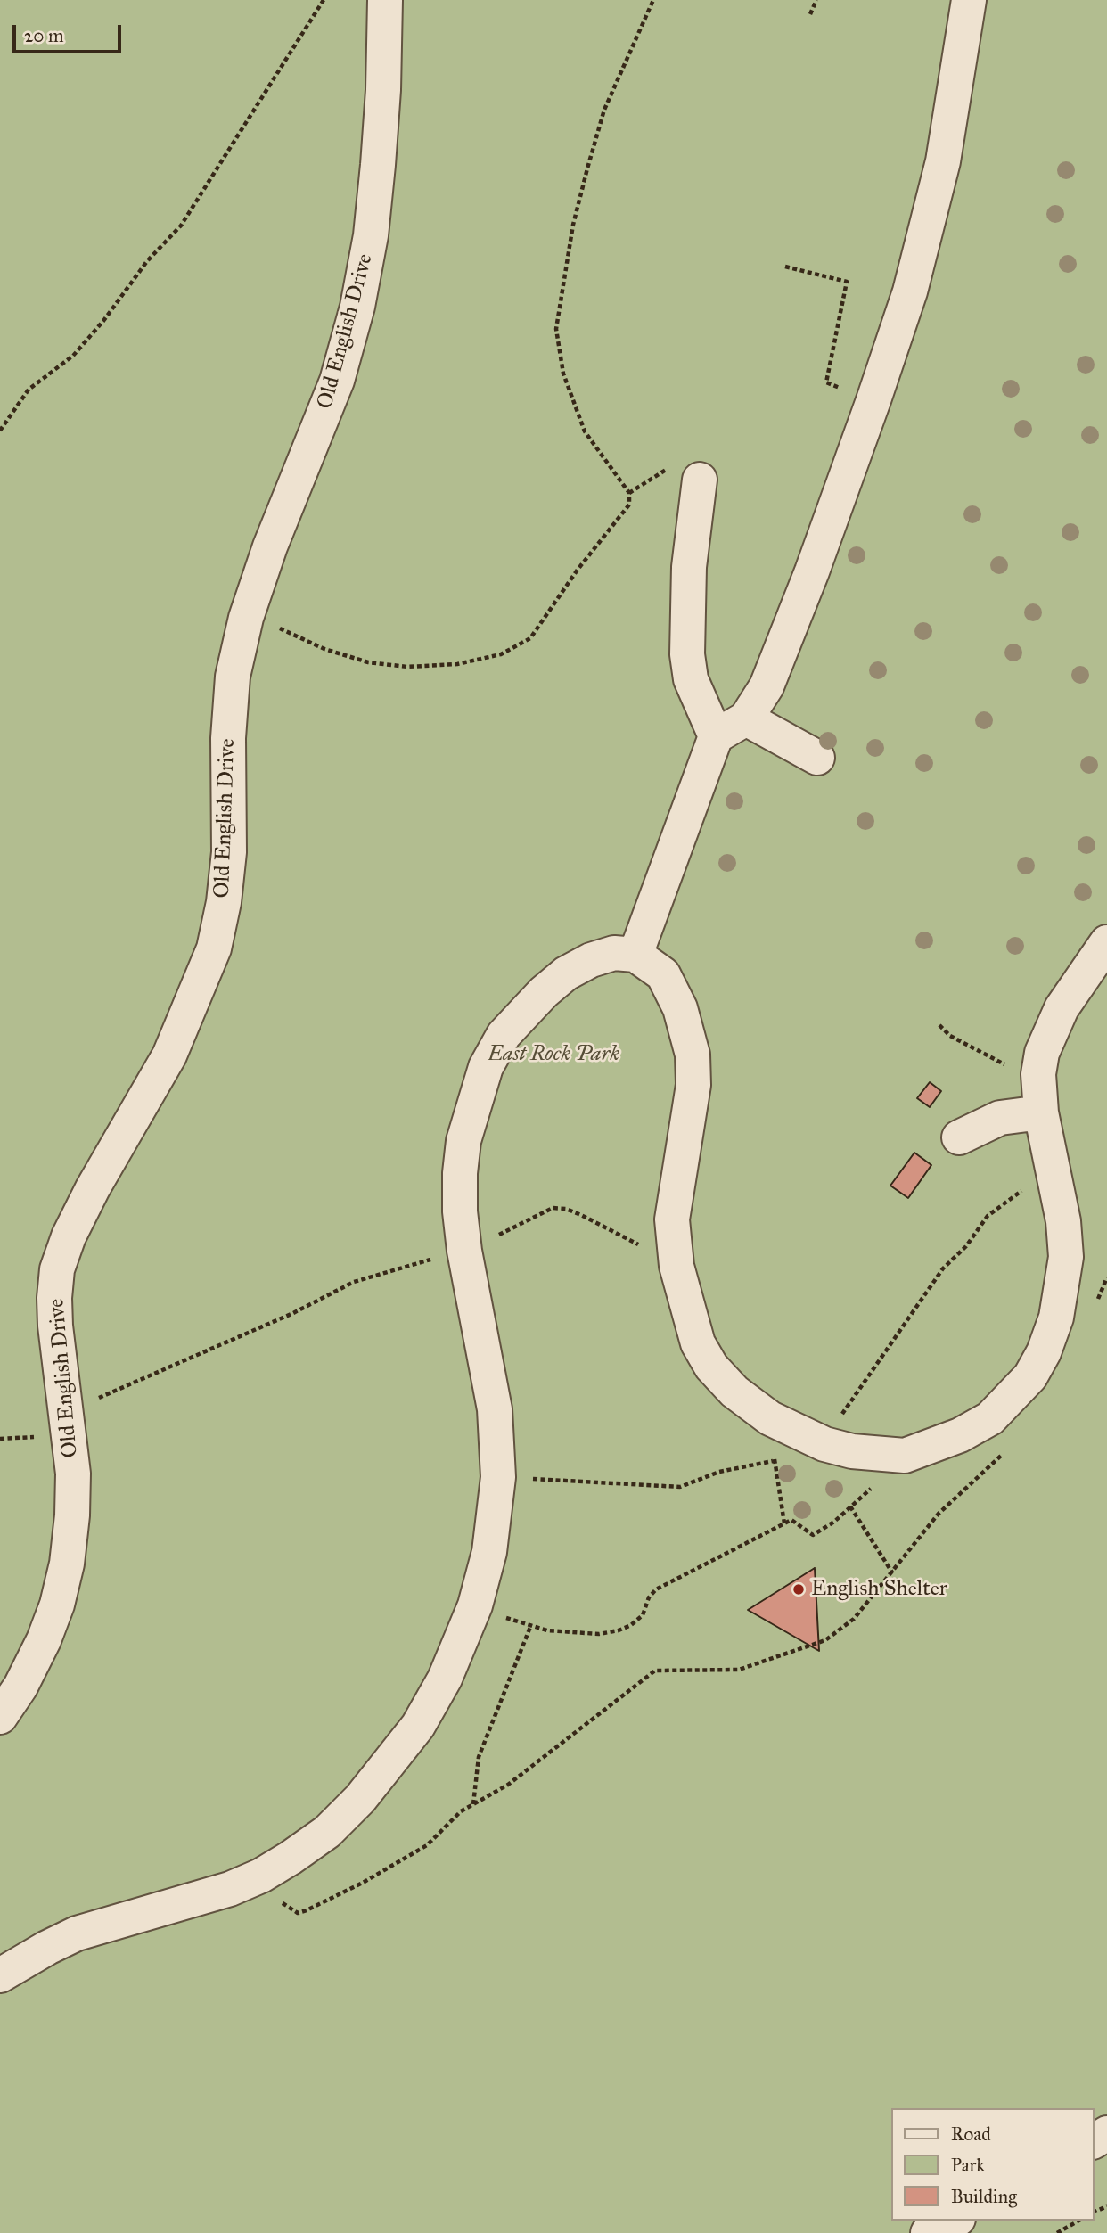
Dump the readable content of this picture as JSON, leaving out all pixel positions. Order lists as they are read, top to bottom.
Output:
{
  "streets": {
    "street": ["Old English Drive"]
  },
  "parks": ["East Rock Park"],
  "places": ["English Shelter"],
  "legend": ["Road", "Park", "Building"],
  "scale_bar": "20 m"
}
